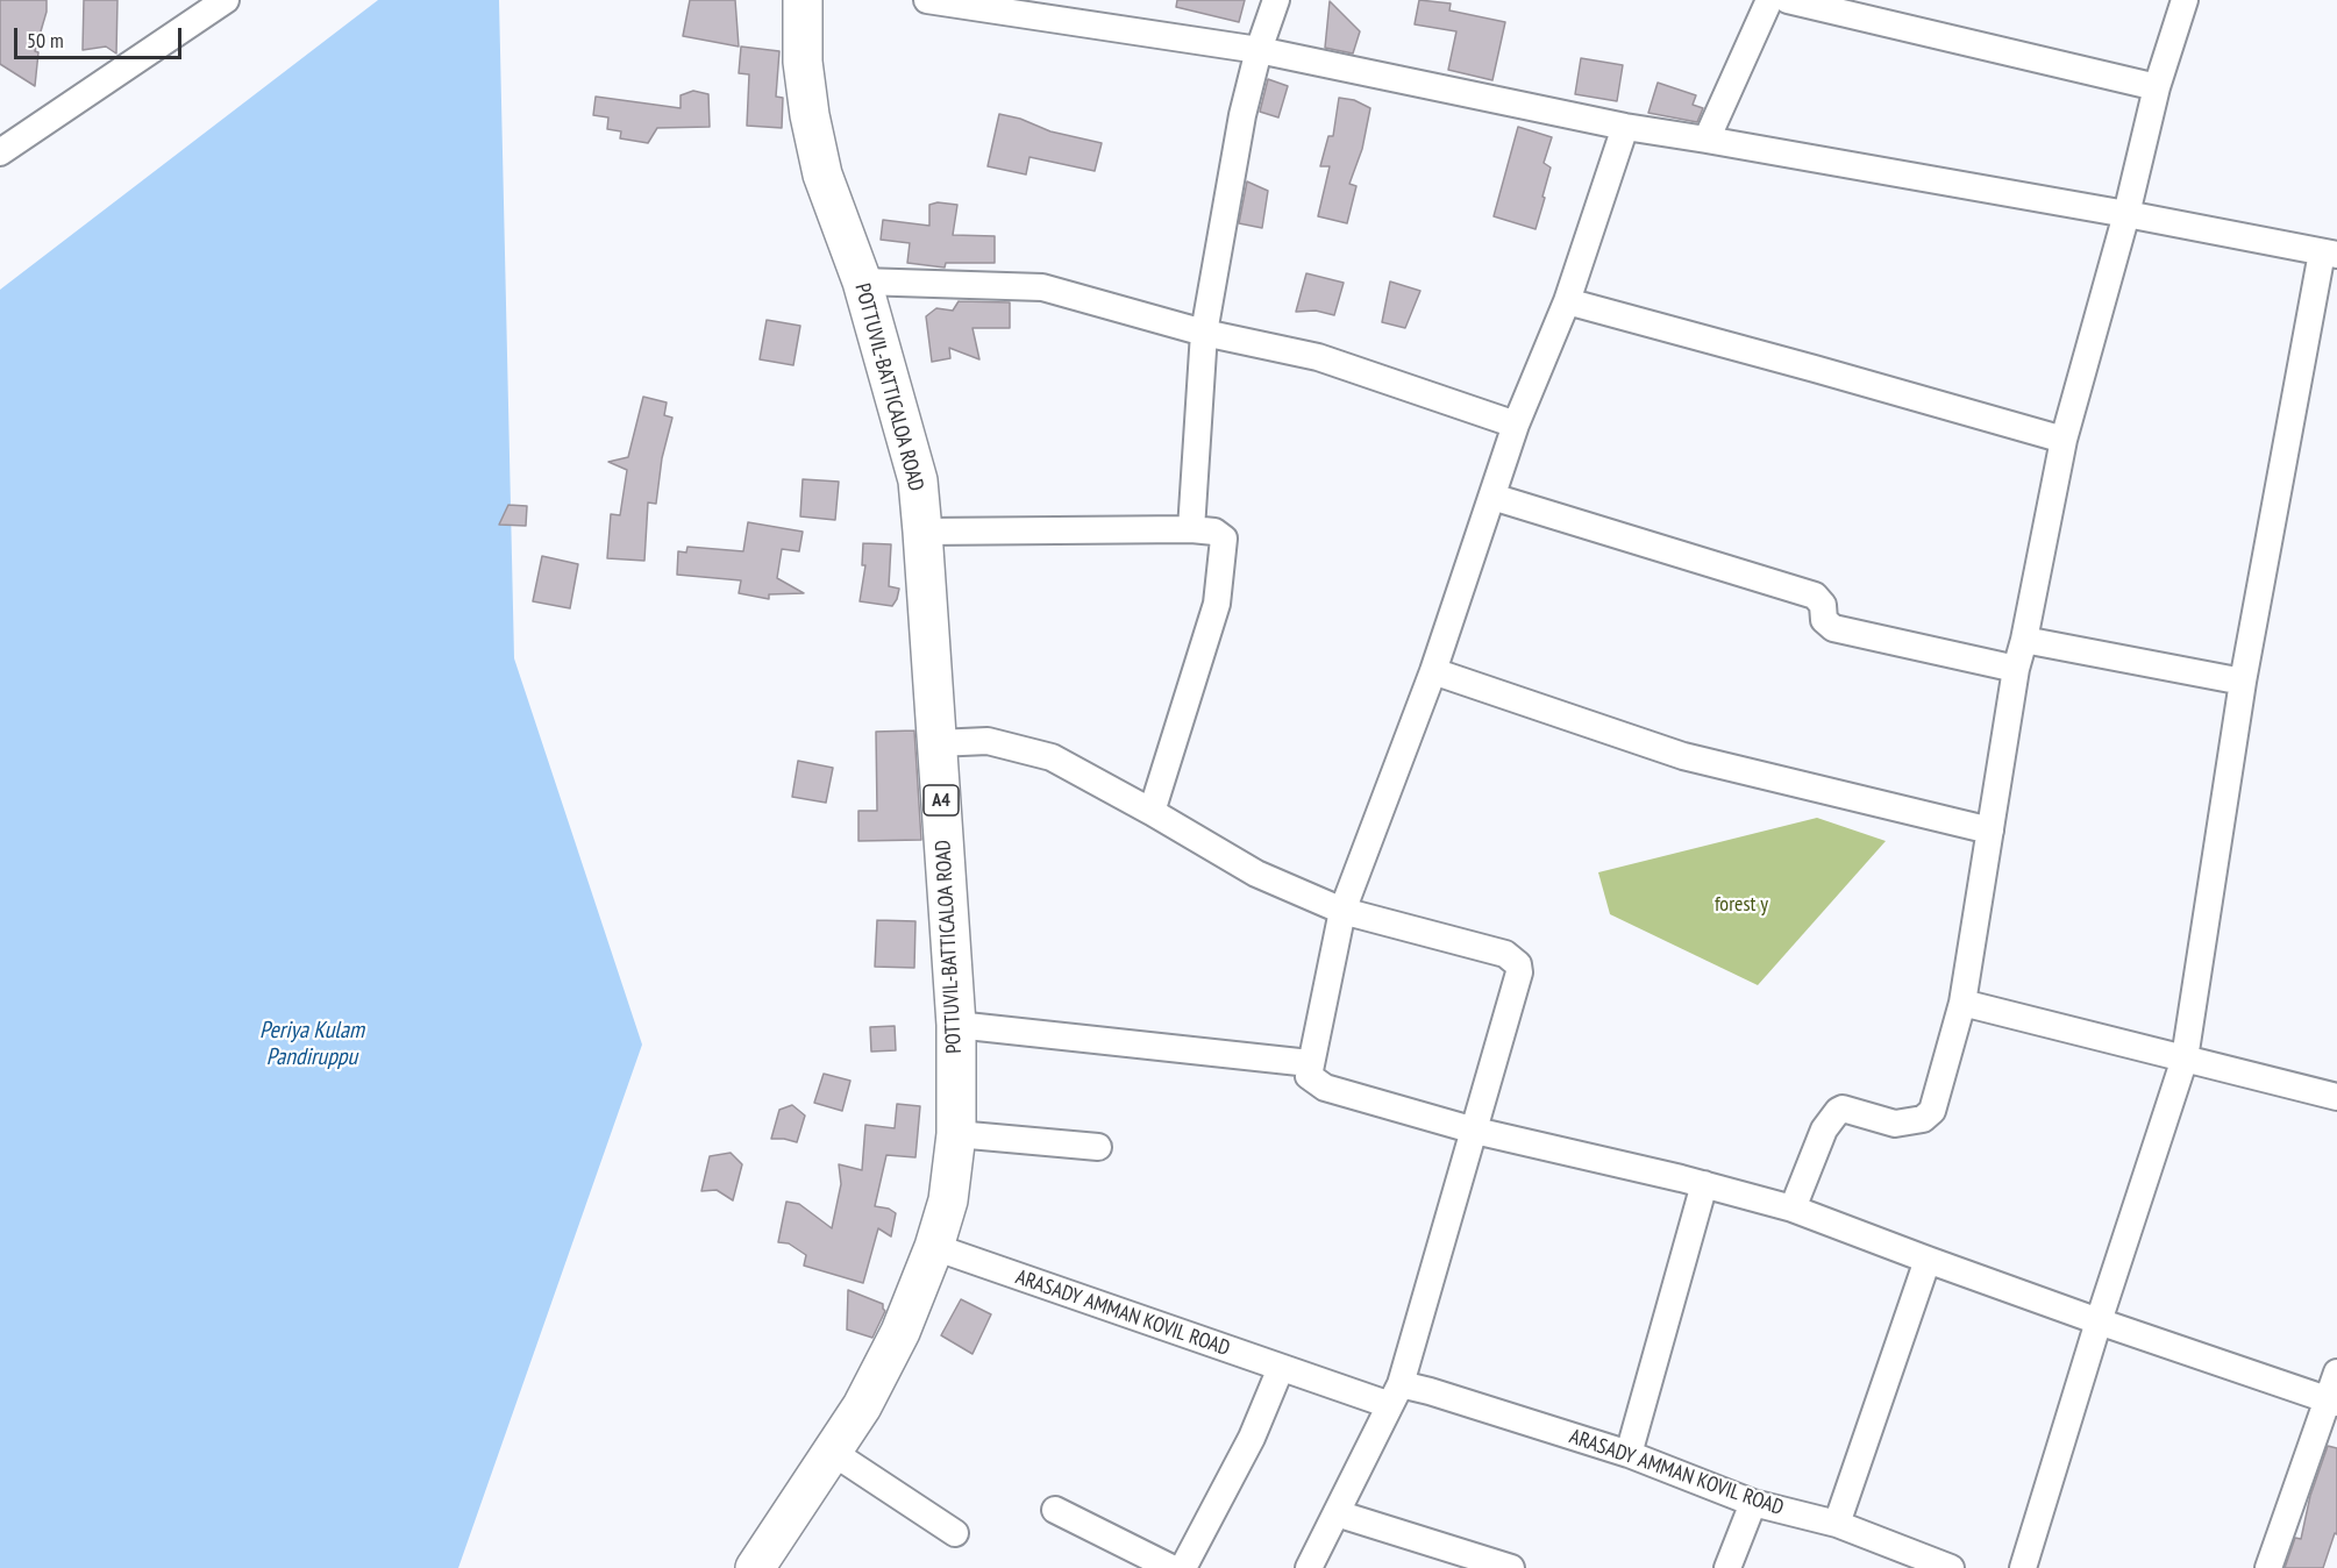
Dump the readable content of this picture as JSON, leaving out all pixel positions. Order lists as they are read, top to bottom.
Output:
{
  "streets": {
    "highway": ["POTTUVIL-BATTICALOA ROAD", "A4"],
    "street": ["ARASADY AMMAN KOVIL ROAD"]
  },
  "crossings": [
    ["POTTUVIL-BATTICALOA ROAD", "ARASADY AMMAN KOVIL ROAD"]
  ],
  "water": ["Periya Kulam Pandiruppu"],
  "parks": ["forest y"],
  "scale_bar": "50 m"
}
